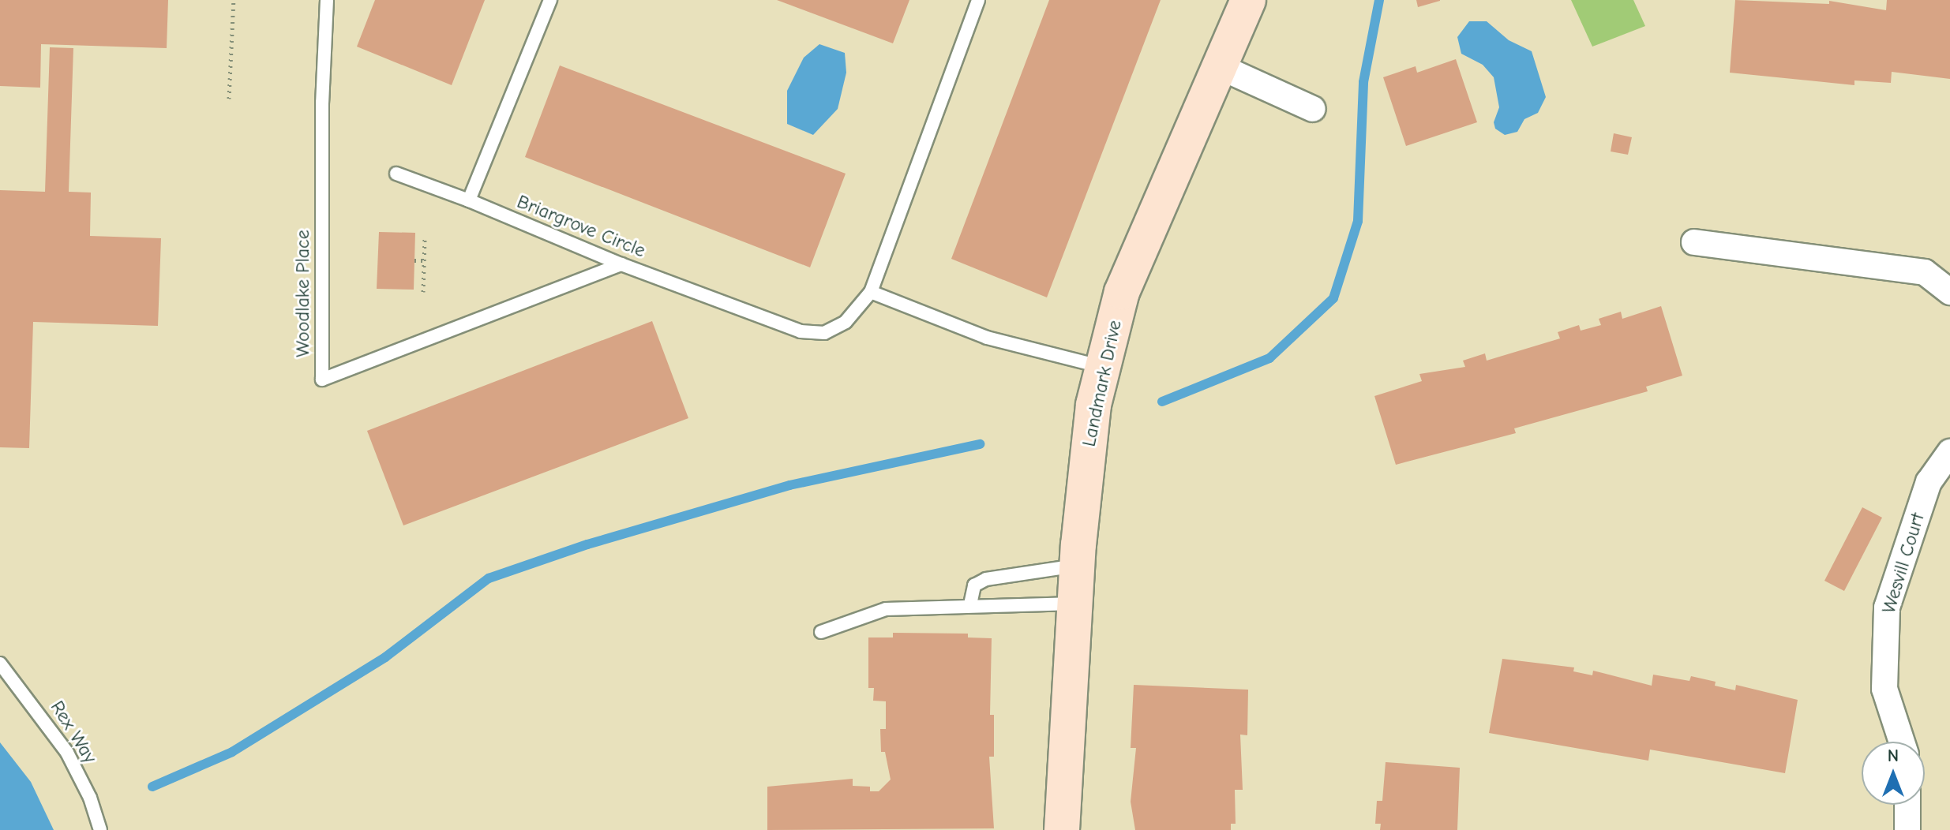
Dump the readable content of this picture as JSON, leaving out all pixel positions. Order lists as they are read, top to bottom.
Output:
{
  "streets": {
    "street": ["Landmark Drive", "Wesvill Court"],
    "lane": ["Briargrove Circle", "Woodlake Place", "Rex Way"]
  },
  "crossings": [
    ["Briargrove Circle", "Woodlake Place"]
  ],
  "north": "top"
}
